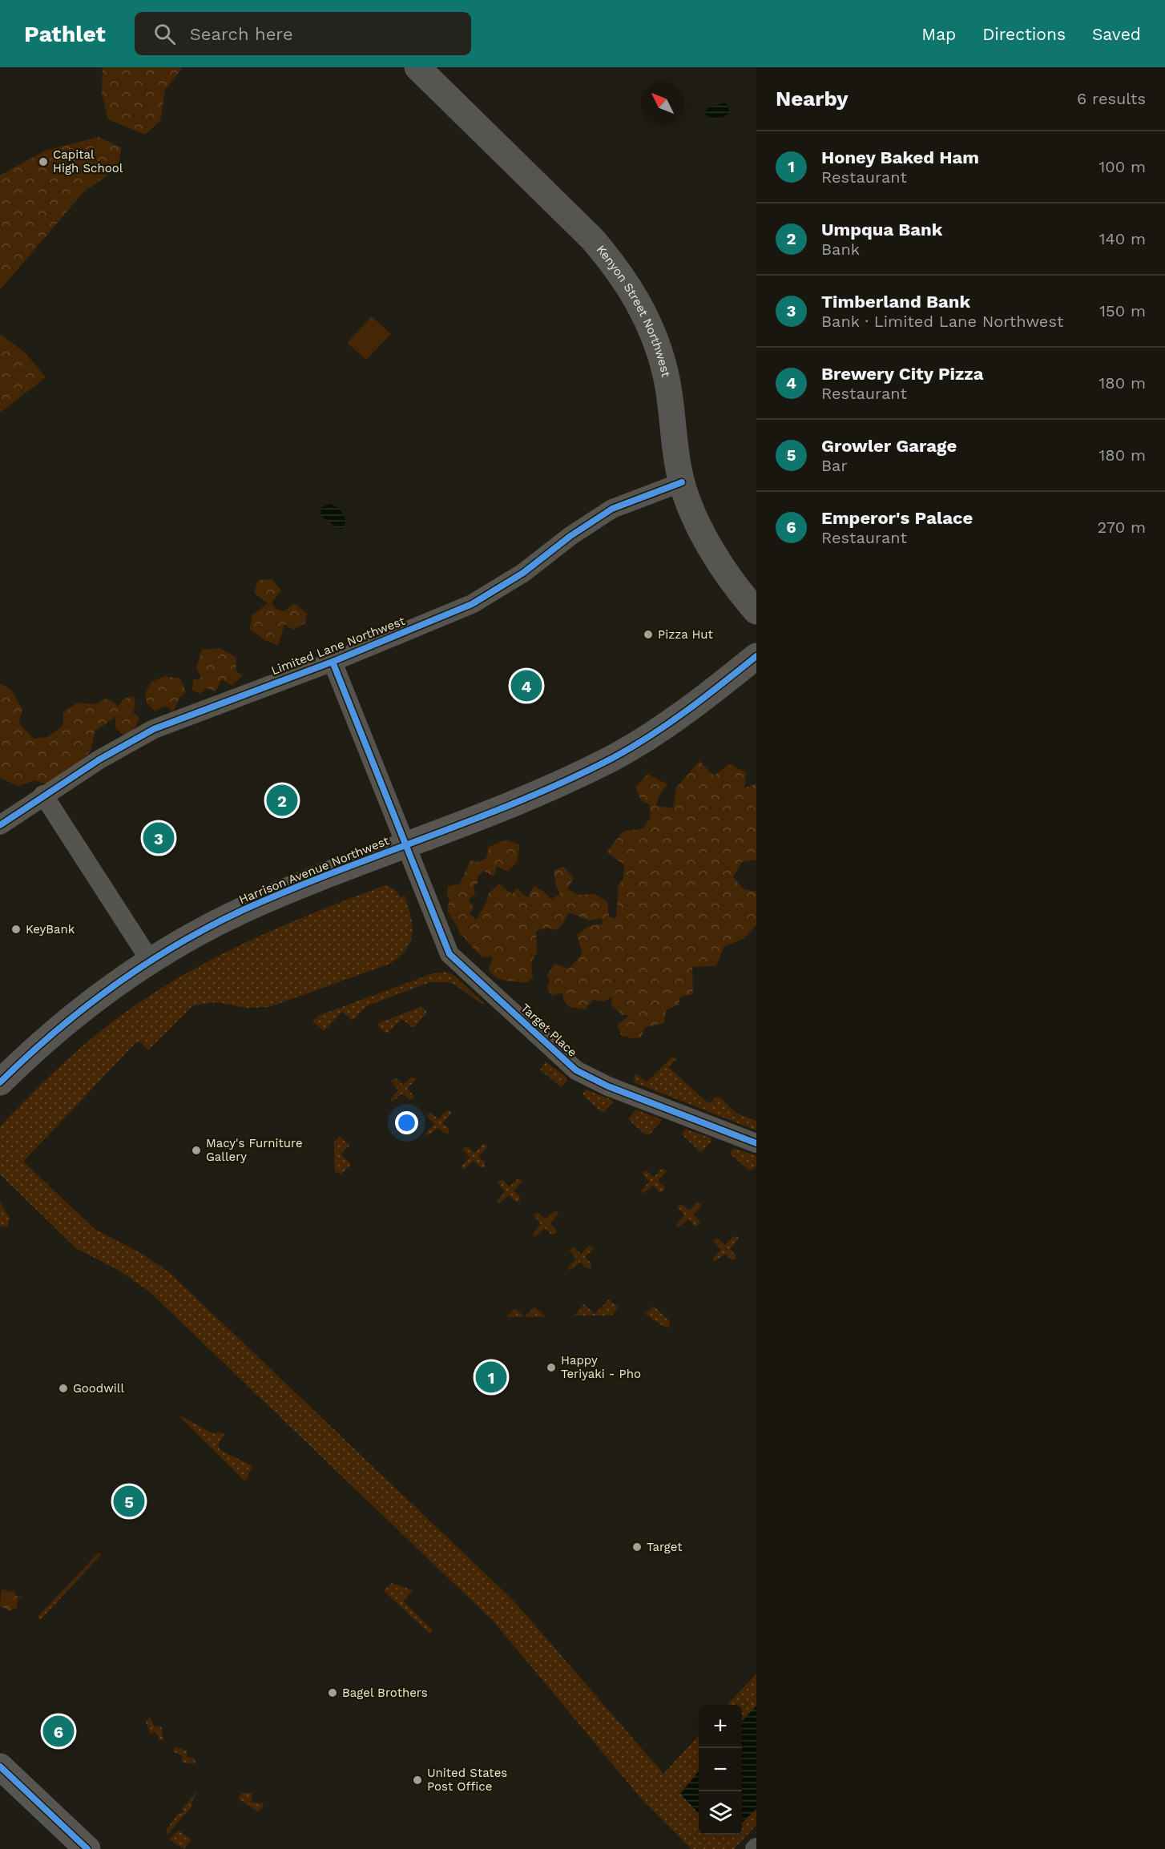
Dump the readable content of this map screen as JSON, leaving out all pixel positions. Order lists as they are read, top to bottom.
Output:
{
  "streets": {
    "main road": ["Kenyon Street Northwest", "Harrison Avenue Northwest"],
    "street": ["Limited Lane Northwest", "Target Place"]
  },
  "crossings": [
    ["Kenyon Street Northwest", "Limited Lane Northwest"],
    ["Limited Lane Northwest", "Target Place"],
    ["Harrison Avenue Northwest", "Target Place"]
  ],
  "places": [
    "Capital High School",
    "Pizza Hut",
    "KeyBank",
    "Macy's Furniture Gallery",
    "Happy Teriyaki - Pho",
    "Goodwill",
    "Target",
    "Bagel Brothers",
    "United States Post Office"
  ],
  "north": "top left",
  "page": {
    "header": "Pathlet",
    "search": "Search here",
    "nav": ["Map", "Directions", "Saved"],
    "heading": ["Nearby", "6 results"],
    "list": [
      {
        "mark": "1",
        "name": "Honey Baked Ham",
        "note": "Restaurant",
        "value": "100 m"
      },
      {
        "mark": "2",
        "name": "Umpqua Bank",
        "note": "Bank",
        "value": "140 m"
      },
      {
        "mark": "3",
        "name": "Timberland Bank",
        "note": "Bank · Limited Lane Northwest",
        "value": "150 m"
      },
      {
        "mark": "4",
        "name": "Brewery City Pizza",
        "note": "Restaurant",
        "value": "180 m"
      },
      {
        "mark": "5",
        "name": "Growler Garage",
        "note": "Bar",
        "value": "180 m"
      },
      {
        "mark": "6",
        "name": "Emperor's Palace",
        "note": "Restaurant",
        "value": "270 m"
      }
    ],
    "pins": [
      "4",
      "2",
      "3",
      "1",
      "5",
      "6"
    ],
    "map_buttons": ["+", "−"]
  }
}
